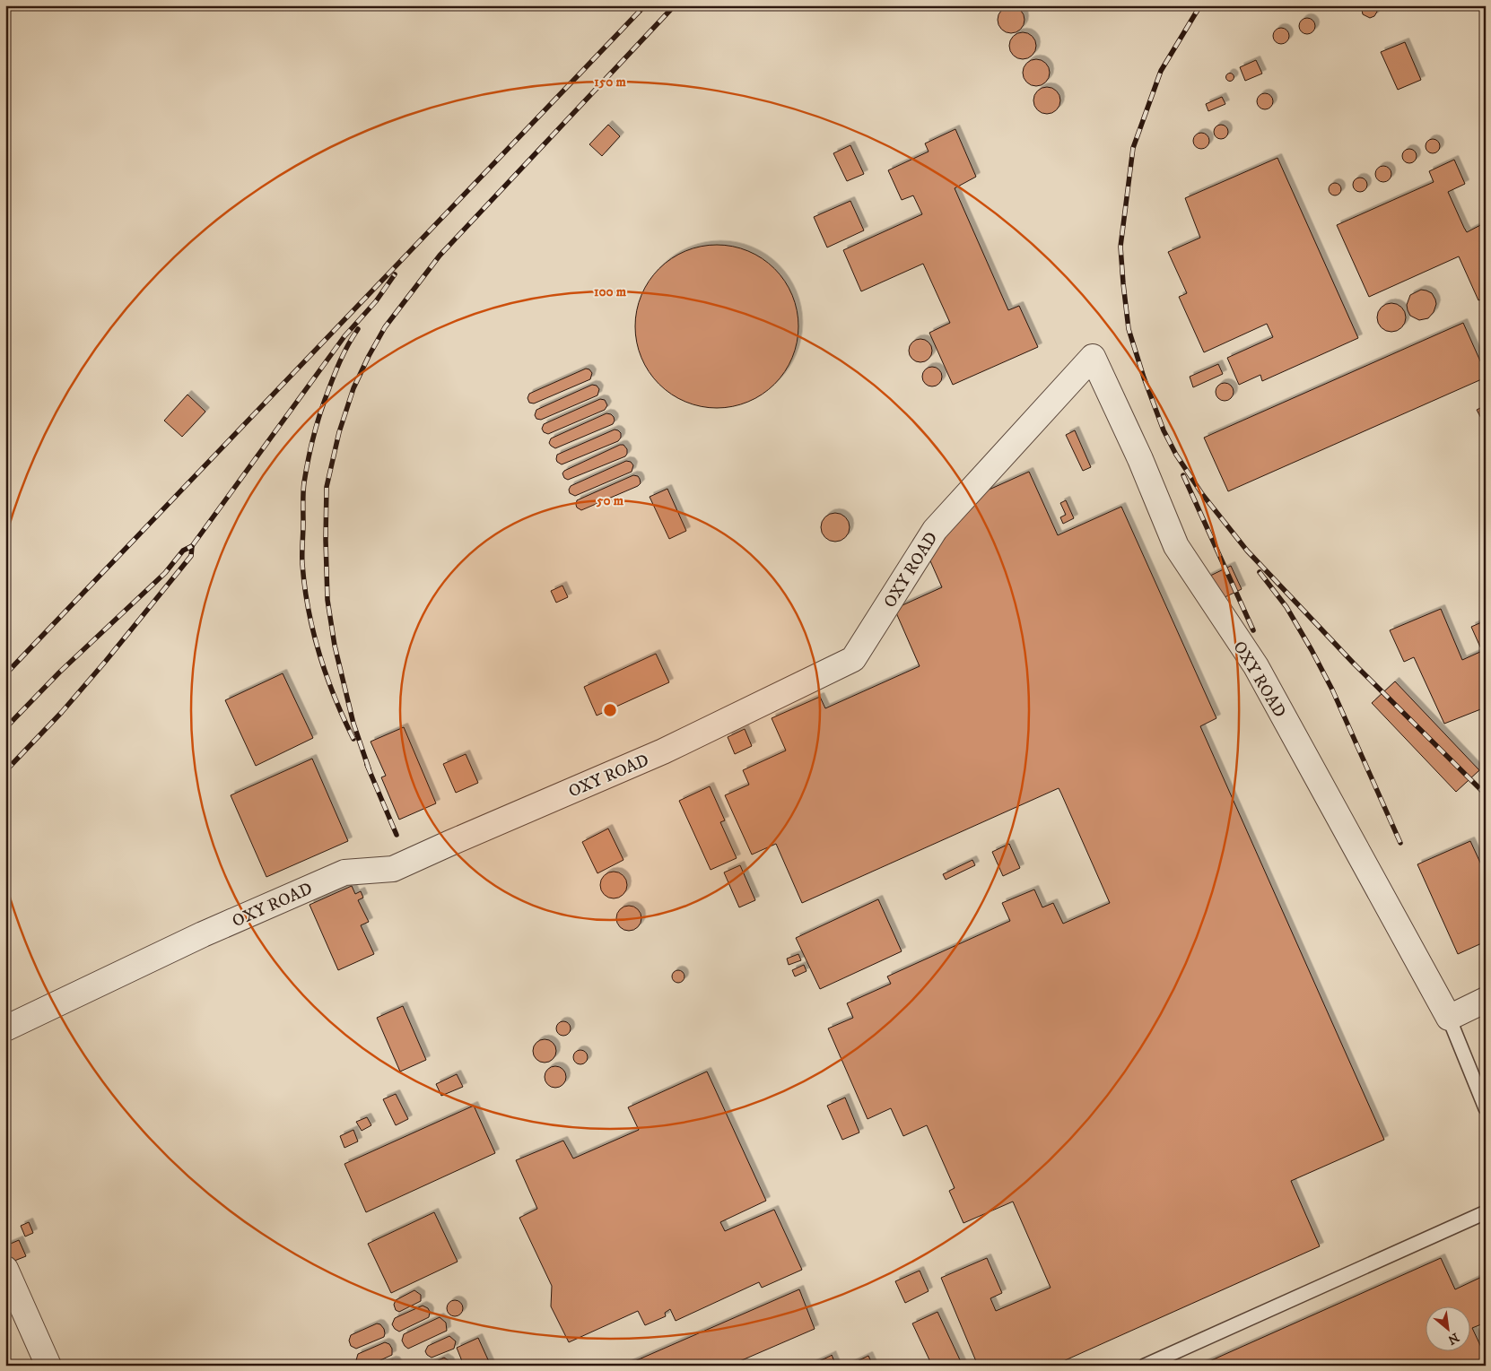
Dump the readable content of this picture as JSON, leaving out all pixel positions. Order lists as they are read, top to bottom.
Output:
{
  "streets": {
    "street": ["OXY ROAD"]
  },
  "north": "bottom right",
  "rings": ["150 m", "100 m", "50 m"]
}
